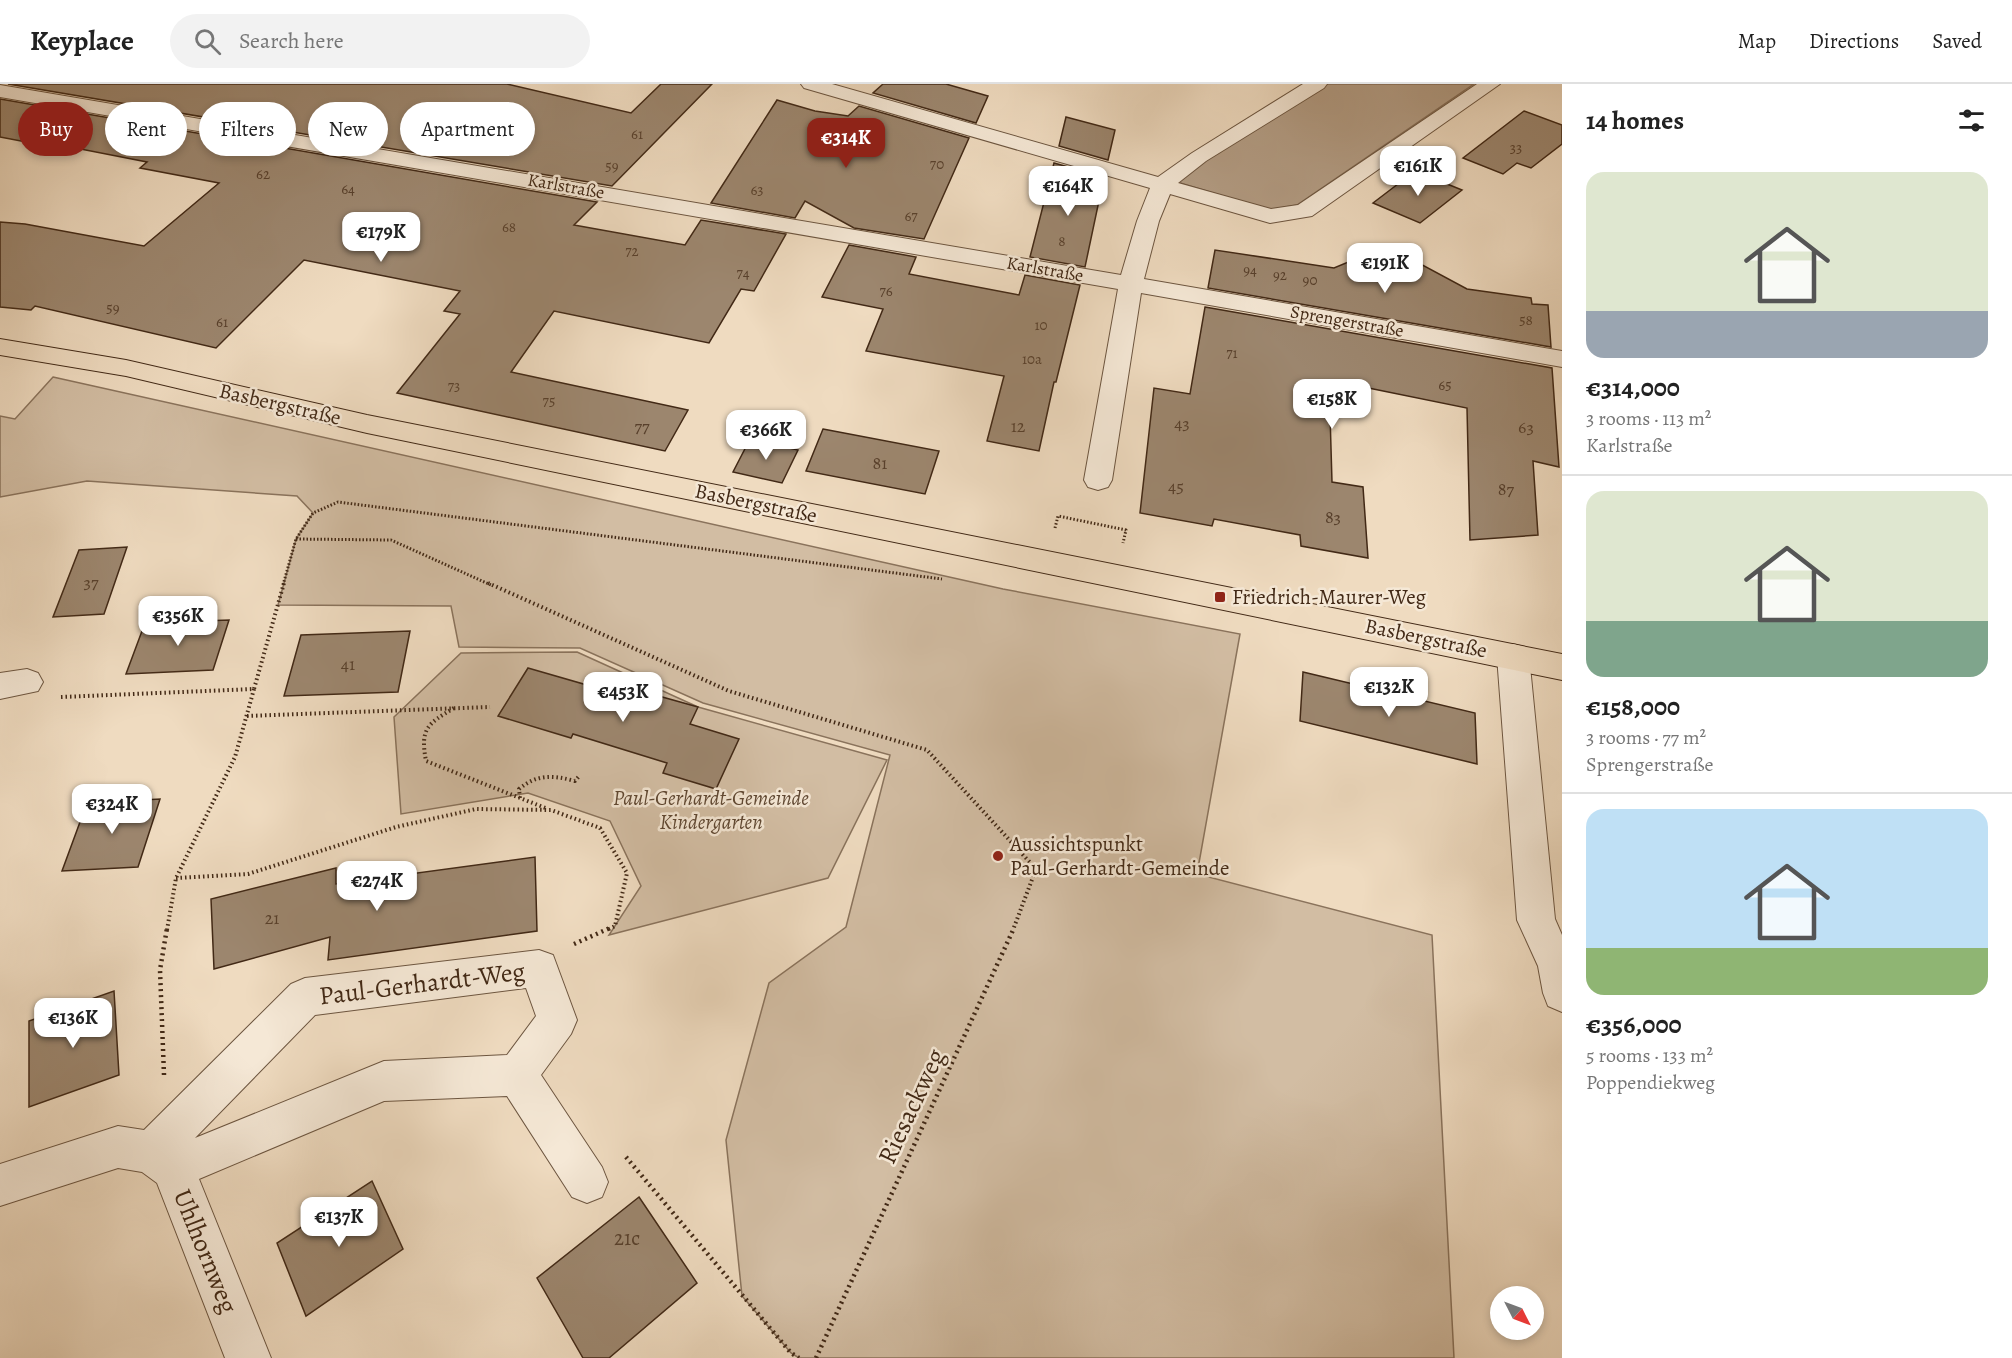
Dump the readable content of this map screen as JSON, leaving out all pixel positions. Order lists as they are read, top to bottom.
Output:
{
  "streets": {
    "main road": ["Basbergstraße"],
    "street": [
      "Karlstraße",
      "Sprengerstraße",
      "Paul-Gerhardt-Weg",
      "Uhlhornweg"
    ],
    "path": ["Riesackweg"]
  },
  "crossings": [
    ["Karlstraße", "Sprengerstraße"],
    ["Paul-Gerhardt-Weg", "Uhlhornweg"]
  ],
  "parks": ["Paul-Gerhardt-Gemeinde Kindergarten"],
  "places": {
    "transit": ["Friedrich-Maurer-Weg"],
    "other": ["Aussichtspunkt Paul-Gerhardt-Gemeinde"]
  },
  "house_numbers": [
    "61",
    "33",
    "70",
    "59",
    "62",
    "64",
    "63",
    "67",
    "68",
    "8",
    "72",
    "94",
    "74",
    "92",
    "90",
    "76",
    "59",
    "58",
    "61",
    "10",
    "71",
    "10a",
    "65",
    "73",
    "75",
    "43",
    "77",
    "12",
    "63",
    "81",
    "45",
    "87",
    "83",
    "37",
    "41",
    "21",
    "21c"
  ],
  "north": "bottom right",
  "page": {
    "header": "Keyplace",
    "search": "Search here",
    "nav": ["Map", "Directions", "Saved"],
    "heading": "14 homes",
    "chip": [
      "Buy",
      "Rent",
      "Filters",
      "New",
      "Apartment"
    ],
    "price": [
      "€314K",
      "€161K",
      "€164K",
      "€179K",
      "€191K",
      "€158K",
      "€366K",
      "€356K",
      "€132K",
      "€453K",
      "€324K",
      "€274K",
      "€136K",
      "€137K"
    ],
    "list": [
      {
        "name": "€314,000",
        "note": "3 rooms · 113 m² · Karlstraße"
      },
      {
        "name": "€158,000",
        "note": "3 rooms · 77 m² · Sprengerstraße"
      },
      {
        "name": "€356,000",
        "note": "5 rooms · 133 m² · Poppendiekweg"
      }
    ]
  }
}
